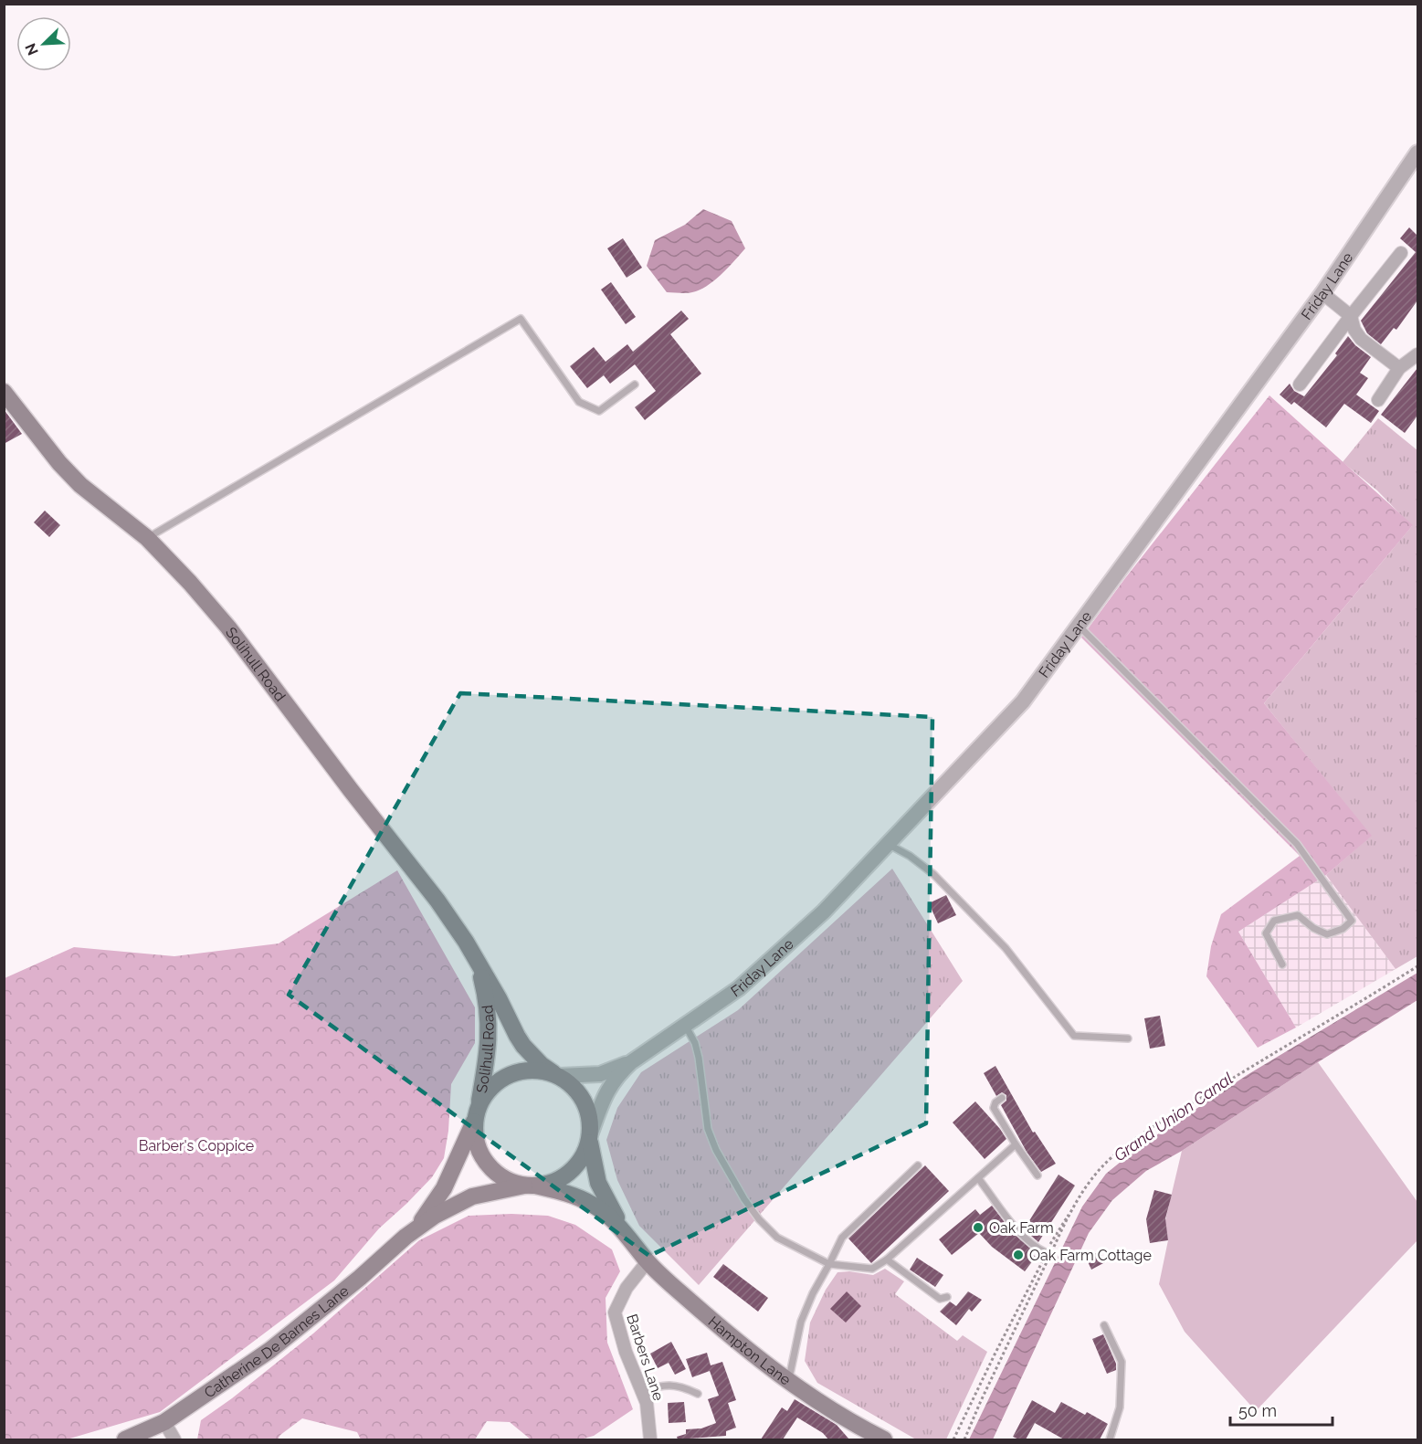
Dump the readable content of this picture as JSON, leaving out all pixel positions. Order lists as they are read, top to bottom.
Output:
{
  "streets": {
    "main road": ["Solihull Road", "Catherine De Barnes Lane", "Hampton Lane"],
    "street": ["Friday Lane", "Barbers Lane"]
  },
  "crossings": [
    ["Friday Lane", "Solihull Road"],
    ["Friday Lane", "Catherine De Barnes Lane"],
    ["Friday Lane", "Hampton Lane"],
    ["Solihull Road", "Catherine De Barnes Lane"],
    ["Solihull Road", "Hampton Lane"],
    ["Catherine De Barnes Lane", "Hampton Lane"],
    ["Hampton Lane", "Barbers Lane"]
  ],
  "water": ["Grand Union Canal"],
  "parks": ["Barber's Coppice"],
  "places": ["Oak Farm", "Oak Farm Cottage"],
  "scale_bar": "50 m",
  "north": "bottom left"
}
